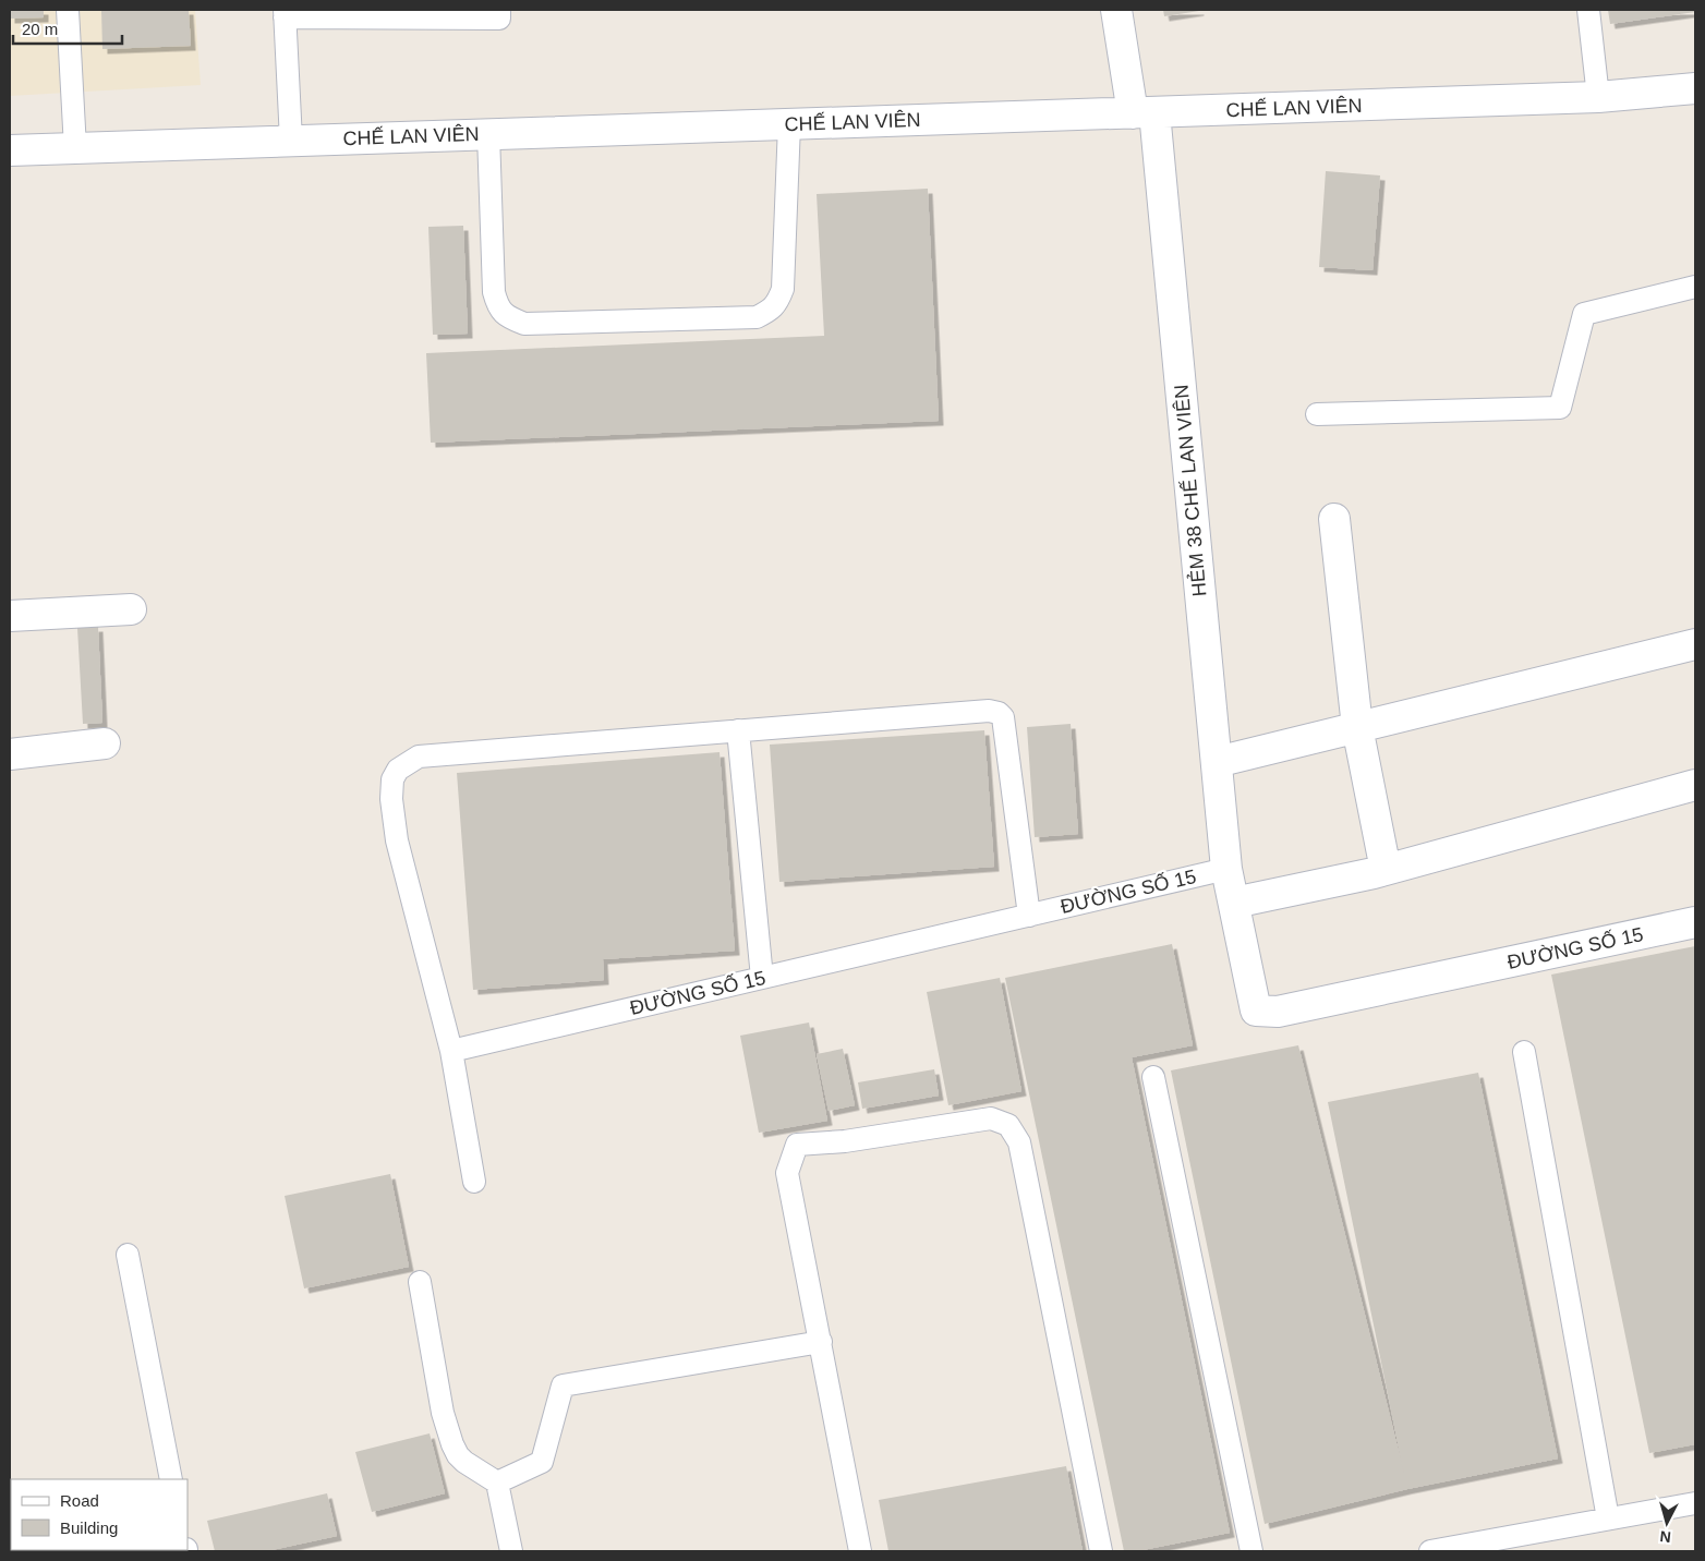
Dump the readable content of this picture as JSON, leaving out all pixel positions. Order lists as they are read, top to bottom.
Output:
{
  "streets": {
    "street": ["CHẾ LAN VIÊN", "HẺM 38 CHẾ LAN VIÊN", "ĐƯỜNG SỐ 15"]
  },
  "crossings": [
    ["CHẾ LAN VIÊN", "HẺM 38 CHẾ LAN VIÊN"],
    ["HẺM 38 CHẾ LAN VIÊN", "ĐƯỜNG SỐ 15"]
  ],
  "legend": ["Road", "Building"],
  "scale_bar": "20 m",
  "north": "bottom"
}
